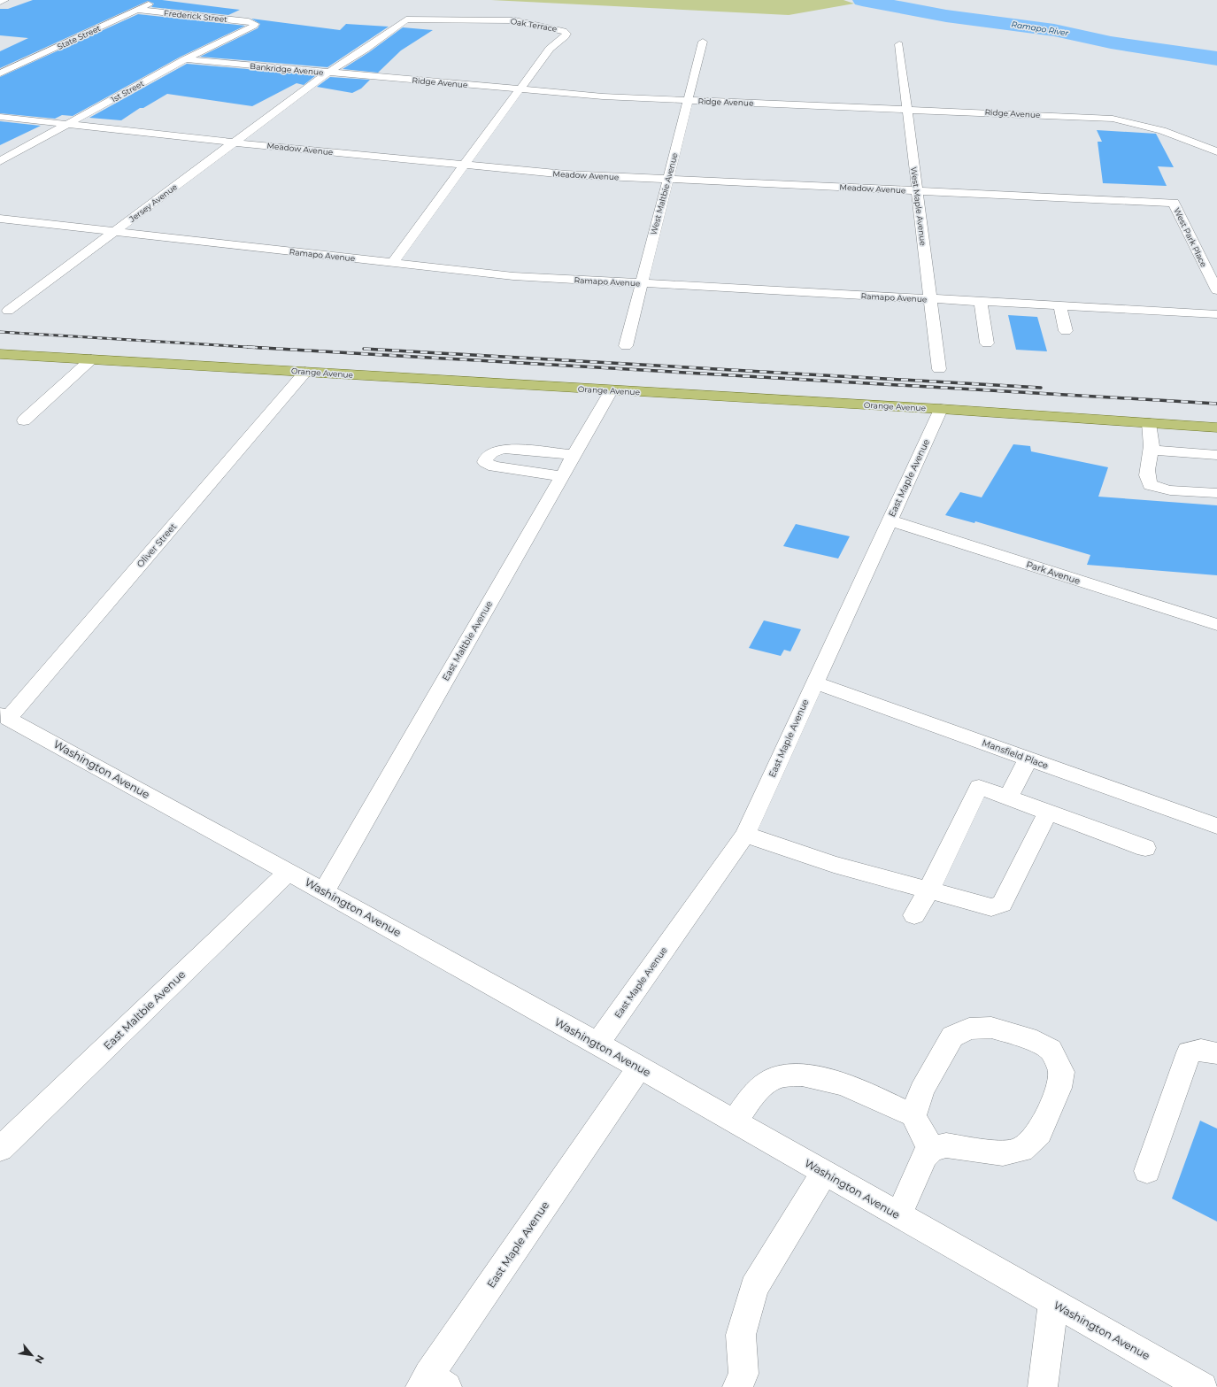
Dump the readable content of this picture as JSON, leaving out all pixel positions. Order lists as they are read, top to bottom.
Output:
{
  "streets": {
    "main road": ["Orange Avenue"],
    "street": [
      "Frederick Street",
      "Oak Terrace",
      "State Street",
      "Bankridge Avenue",
      "Ridge Avenue",
      "1st Street",
      "Meadow Avenue",
      "West Maltbie Avenue",
      "Jersey Avenue",
      "West Maple Avenue",
      "West Park Place",
      "Ramapo Avenue",
      "East Maple Avenue",
      "Oliver Street",
      "Park Avenue",
      "East Maltbie Avenue",
      "Mansfield Place",
      "Washington Avenue"
    ]
  },
  "crossings": [
    ["Frederick Street", "State Street"],
    ["Frederick Street", "1st Street"],
    ["Oak Terrace", "Bankridge Avenue"],
    ["Oak Terrace", "Ridge Avenue"],
    ["Oak Terrace", "Meadow Avenue"],
    ["Oak Terrace", "Jersey Avenue"],
    ["Oak Terrace", "Ramapo Avenue"],
    ["Bankridge Avenue", "Ridge Avenue"],
    ["Bankridge Avenue", "1st Street"],
    ["Ridge Avenue", "West Maltbie Avenue"],
    ["Ridge Avenue", "West Maple Avenue"],
    ["1st Street", "Meadow Avenue"],
    ["Meadow Avenue", "West Maltbie Avenue"],
    ["Meadow Avenue", "Jersey Avenue"],
    ["Meadow Avenue", "West Maple Avenue"],
    ["Meadow Avenue", "West Park Place"],
    ["West Maltbie Avenue", "Ramapo Avenue"],
    ["Jersey Avenue", "Ramapo Avenue"],
    ["West Maple Avenue", "Ramapo Avenue"],
    ["Orange Avenue", "East Maple Avenue"],
    ["Orange Avenue", "Oliver Street"],
    ["Orange Avenue", "East Maltbie Avenue"],
    ["East Maple Avenue", "Park Avenue"],
    ["East Maple Avenue", "Mansfield Place"],
    ["East Maple Avenue", "Washington Avenue"],
    ["Oliver Street", "Washington Avenue"],
    ["East Maltbie Avenue", "Washington Avenue"]
  ],
  "water": ["Ramapo River"],
  "north": "bottom right"
}
